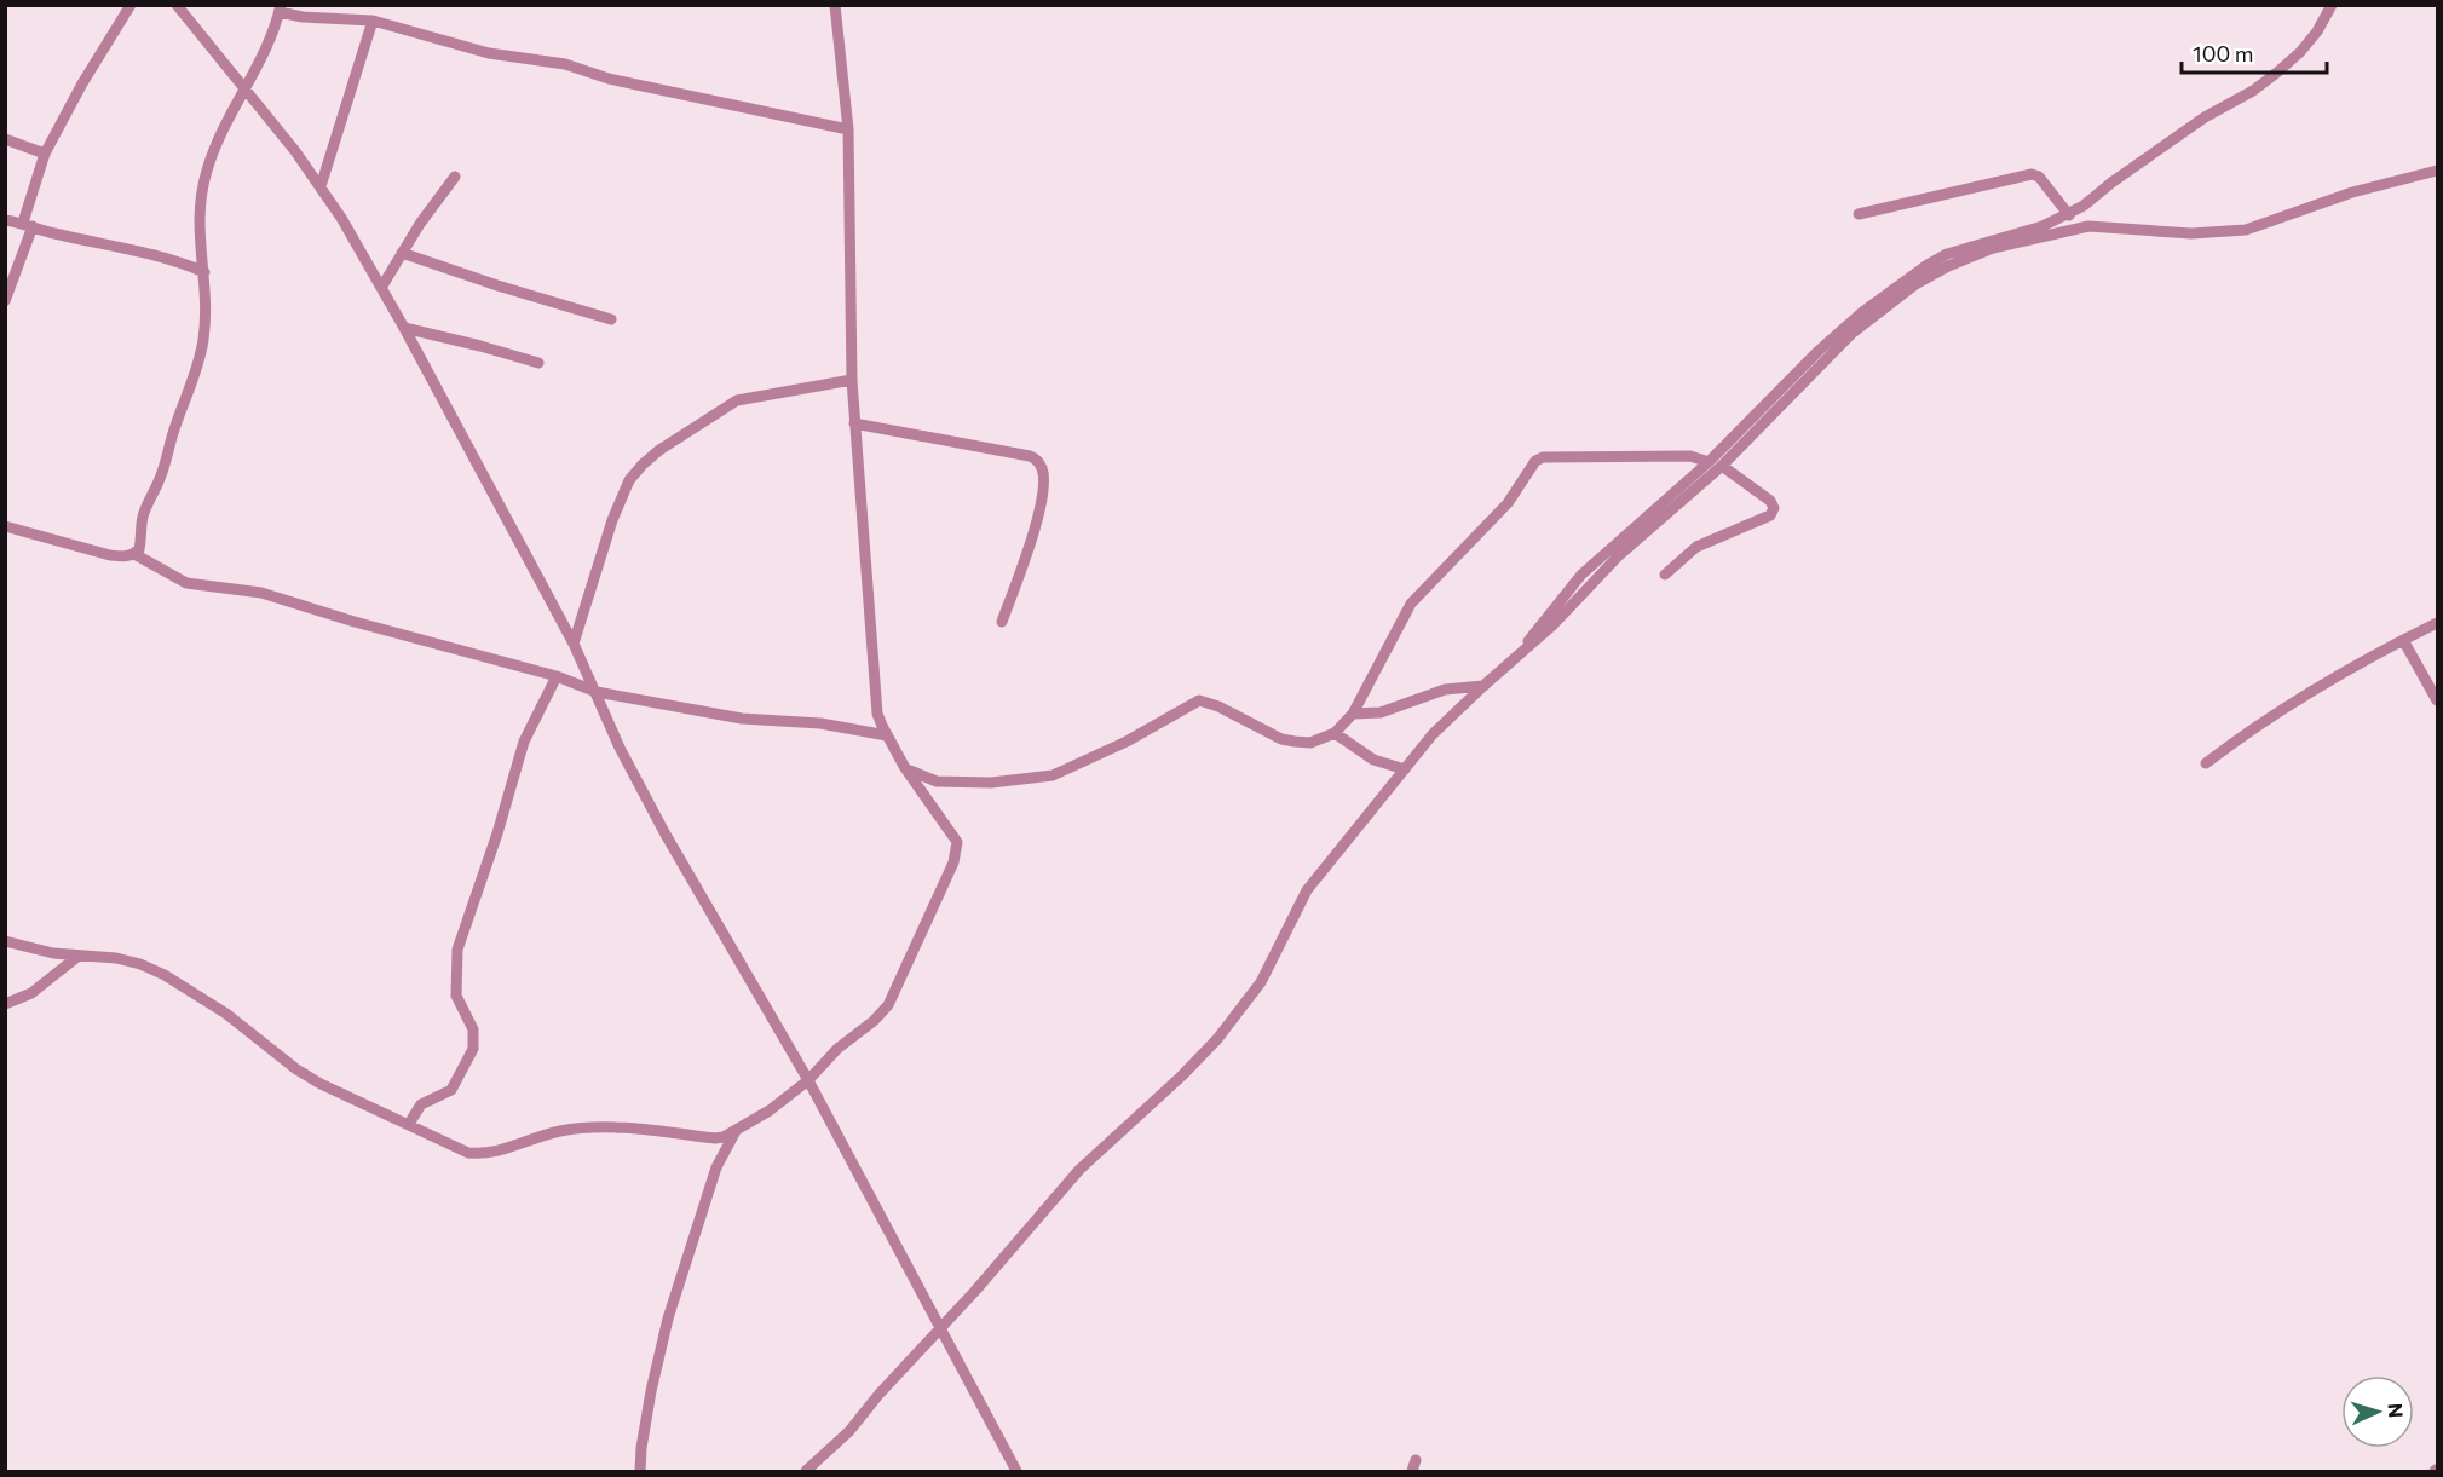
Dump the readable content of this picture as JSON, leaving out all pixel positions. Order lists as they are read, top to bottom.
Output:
{
  "scale_bar": "100 m",
  "north": "right"
}
